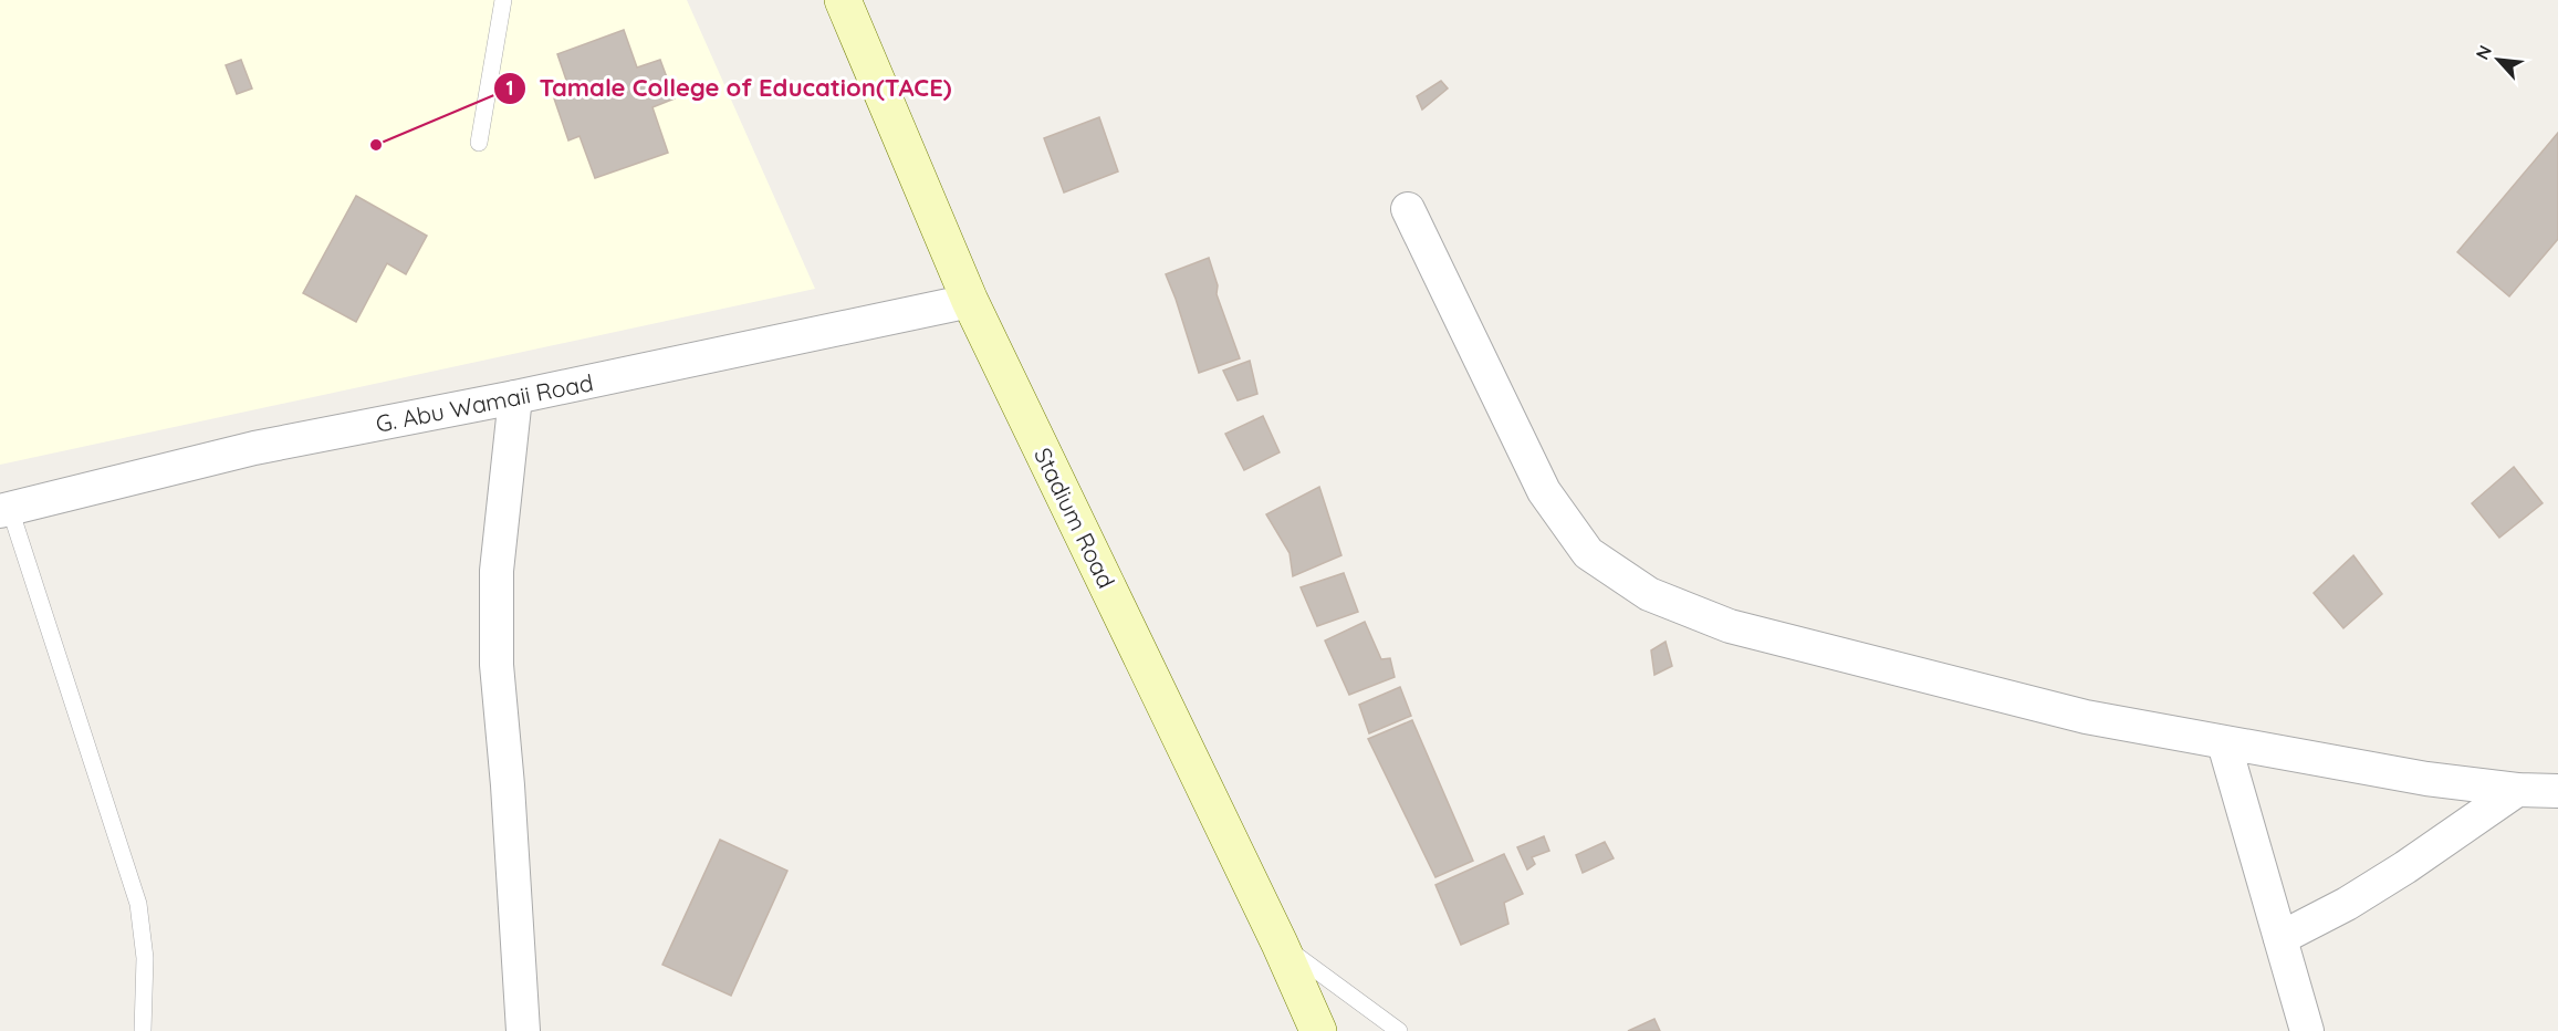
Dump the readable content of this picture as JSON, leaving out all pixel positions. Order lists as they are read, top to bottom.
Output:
{
  "streets": {
    "main road": ["Stadium Road"],
    "street": ["G. Abu Wamaii Road"]
  },
  "crossings": [
    ["G. Abu Wamaii Road", "Stadium Road"]
  ],
  "places": ["Tamale College of Education(TACE)"],
  "north": "top left"
}
